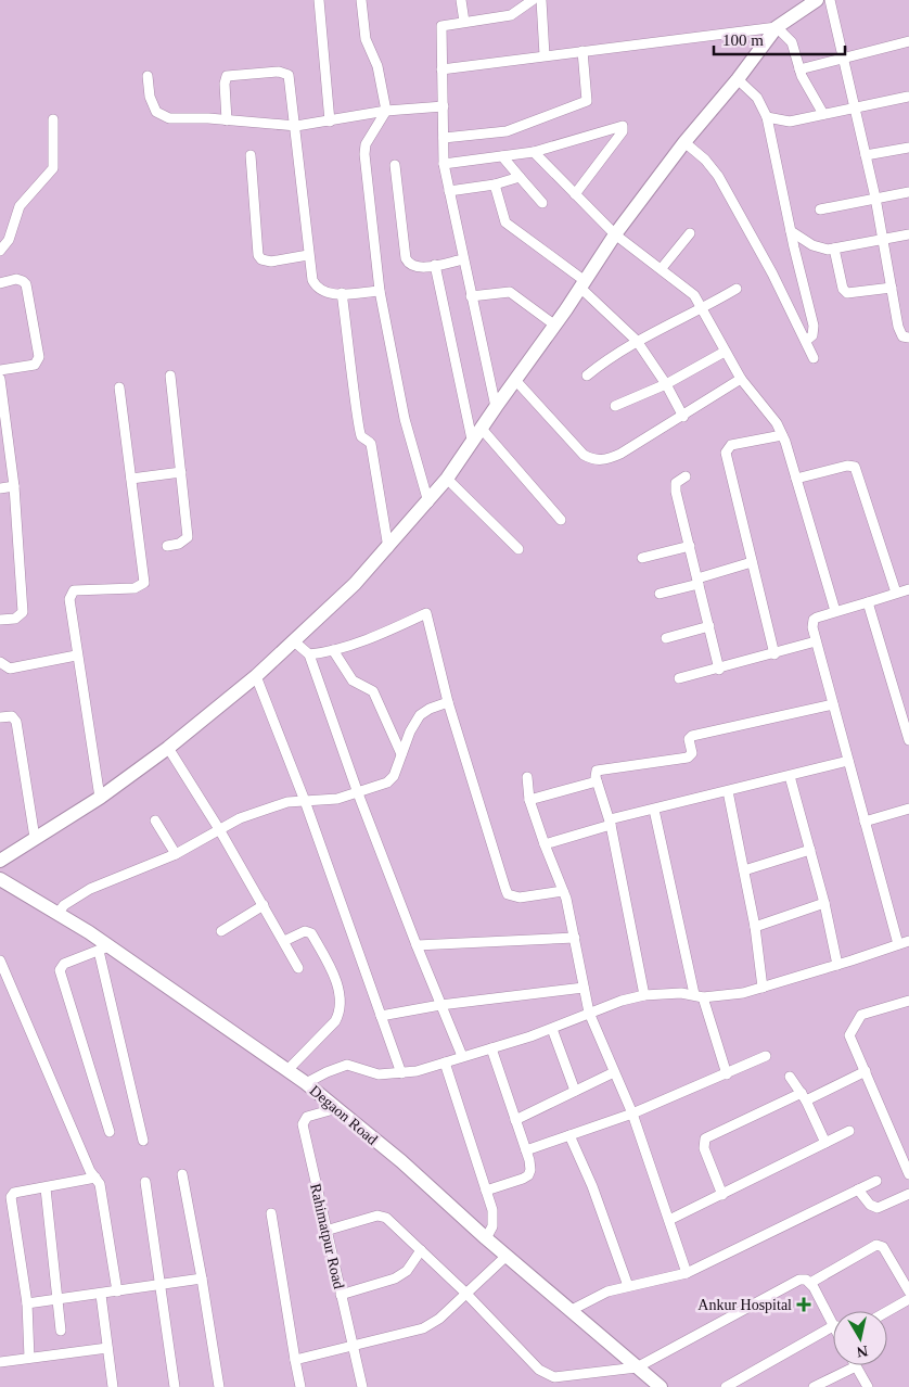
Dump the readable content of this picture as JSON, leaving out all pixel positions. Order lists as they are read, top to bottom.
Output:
{
  "streets": {
    "street": ["Degaon Road", "Rahimatpur Road"]
  },
  "crossings": [
    ["Degaon Road", "Rahimatpur Road"]
  ],
  "places": {
    "health": ["Ankur Hospital"]
  },
  "scale_bar": "100 m",
  "north": "bottom"
}
